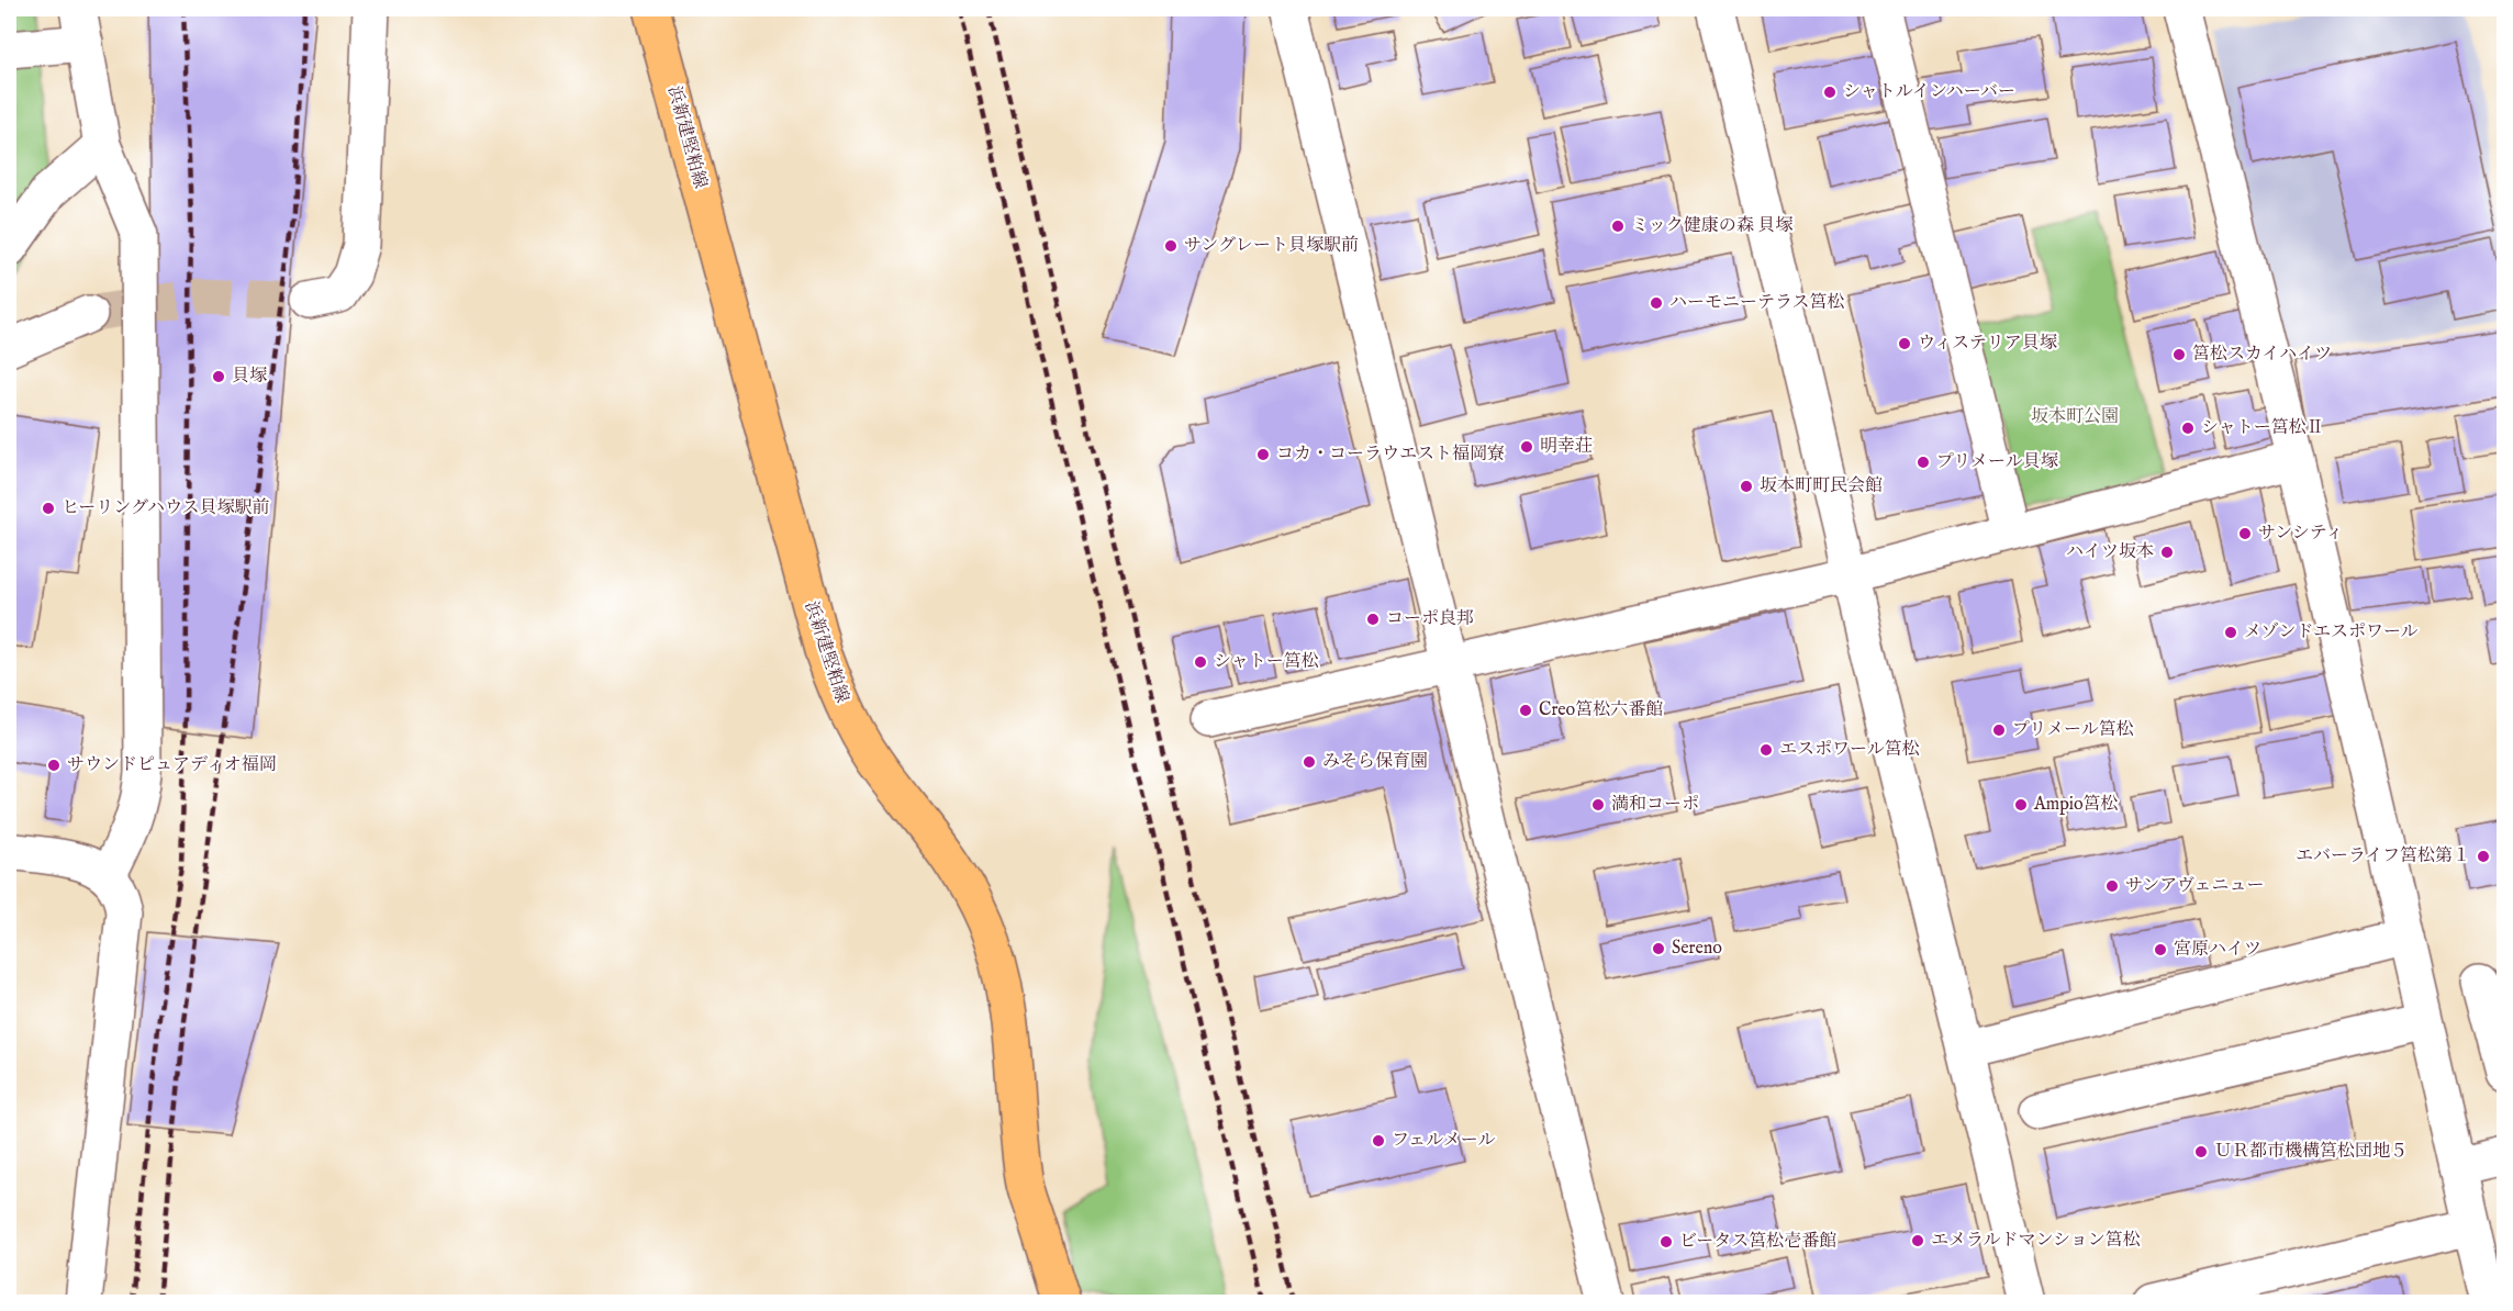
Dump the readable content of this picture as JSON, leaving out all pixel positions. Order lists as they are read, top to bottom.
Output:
{
  "streets": {
    "main road": ["浜新建堅粕線"]
  },
  "parks": ["坂本町公園"],
  "places": [
    "シャトルインハーバー",
    "ミック健康の森 貝塚",
    "サングレート貝塚駅前",
    "ハーモニーテラス筥松",
    "ウィステリア貝塚",
    "筥松スカイハイツ",
    "貝塚",
    "シャトー筥松Ⅱ",
    "明幸荘",
    "コカ・コーラウエスト福岡寮",
    "プリメール貝塚",
    "坂本町町民会館",
    "ヒーリングハウス貝塚駅前",
    "サンシティ",
    "ハイツ坂本",
    "コーポ良邦",
    "メゾンドエスポワール",
    "シャトー筥松",
    "Creo筥松六番館",
    "プリメール筥松",
    "エスポワール筥松",
    "みそら保育園",
    "サウンドピュアディオ福岡",
    "満和コーポ",
    "Ampio筥松",
    "エバーライフ筥松第１",
    "サンアヴェニュー",
    "Sereno",
    "宮原ハイツ",
    "フェルメール",
    "ＵＲ都市機構筥松団地５",
    "エメラルドマンション筥松",
    "ビータス筥松壱番館"
  ]
}
